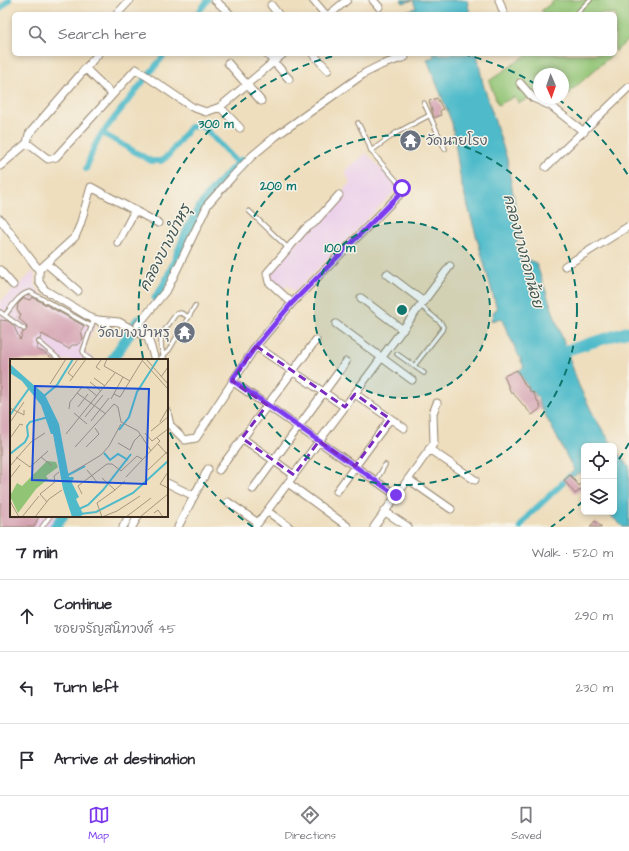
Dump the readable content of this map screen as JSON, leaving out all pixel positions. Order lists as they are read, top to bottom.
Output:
{
  "water": ["คลองบางบำหรุ", "คลองบางกอกน้อย"],
  "places": {
    "temple": ["วัดนายโรง", "วัดบางบำหรุ"]
  },
  "north": "bottom",
  "page": {
    "search": "Search here",
    "heading": ["7 min", "Walk · 520 m"],
    "list": [
      ["Continue", "ซอยจรัญสนิทวงศ์ 45", "290 m"],
      ["Turn left", "230 m"],
      "Arrive at destination"
    ],
    "nav": ["Map", "Directions", "Saved"]
  },
  "rings": ["300 m", "200 m", "100 m"]
}
